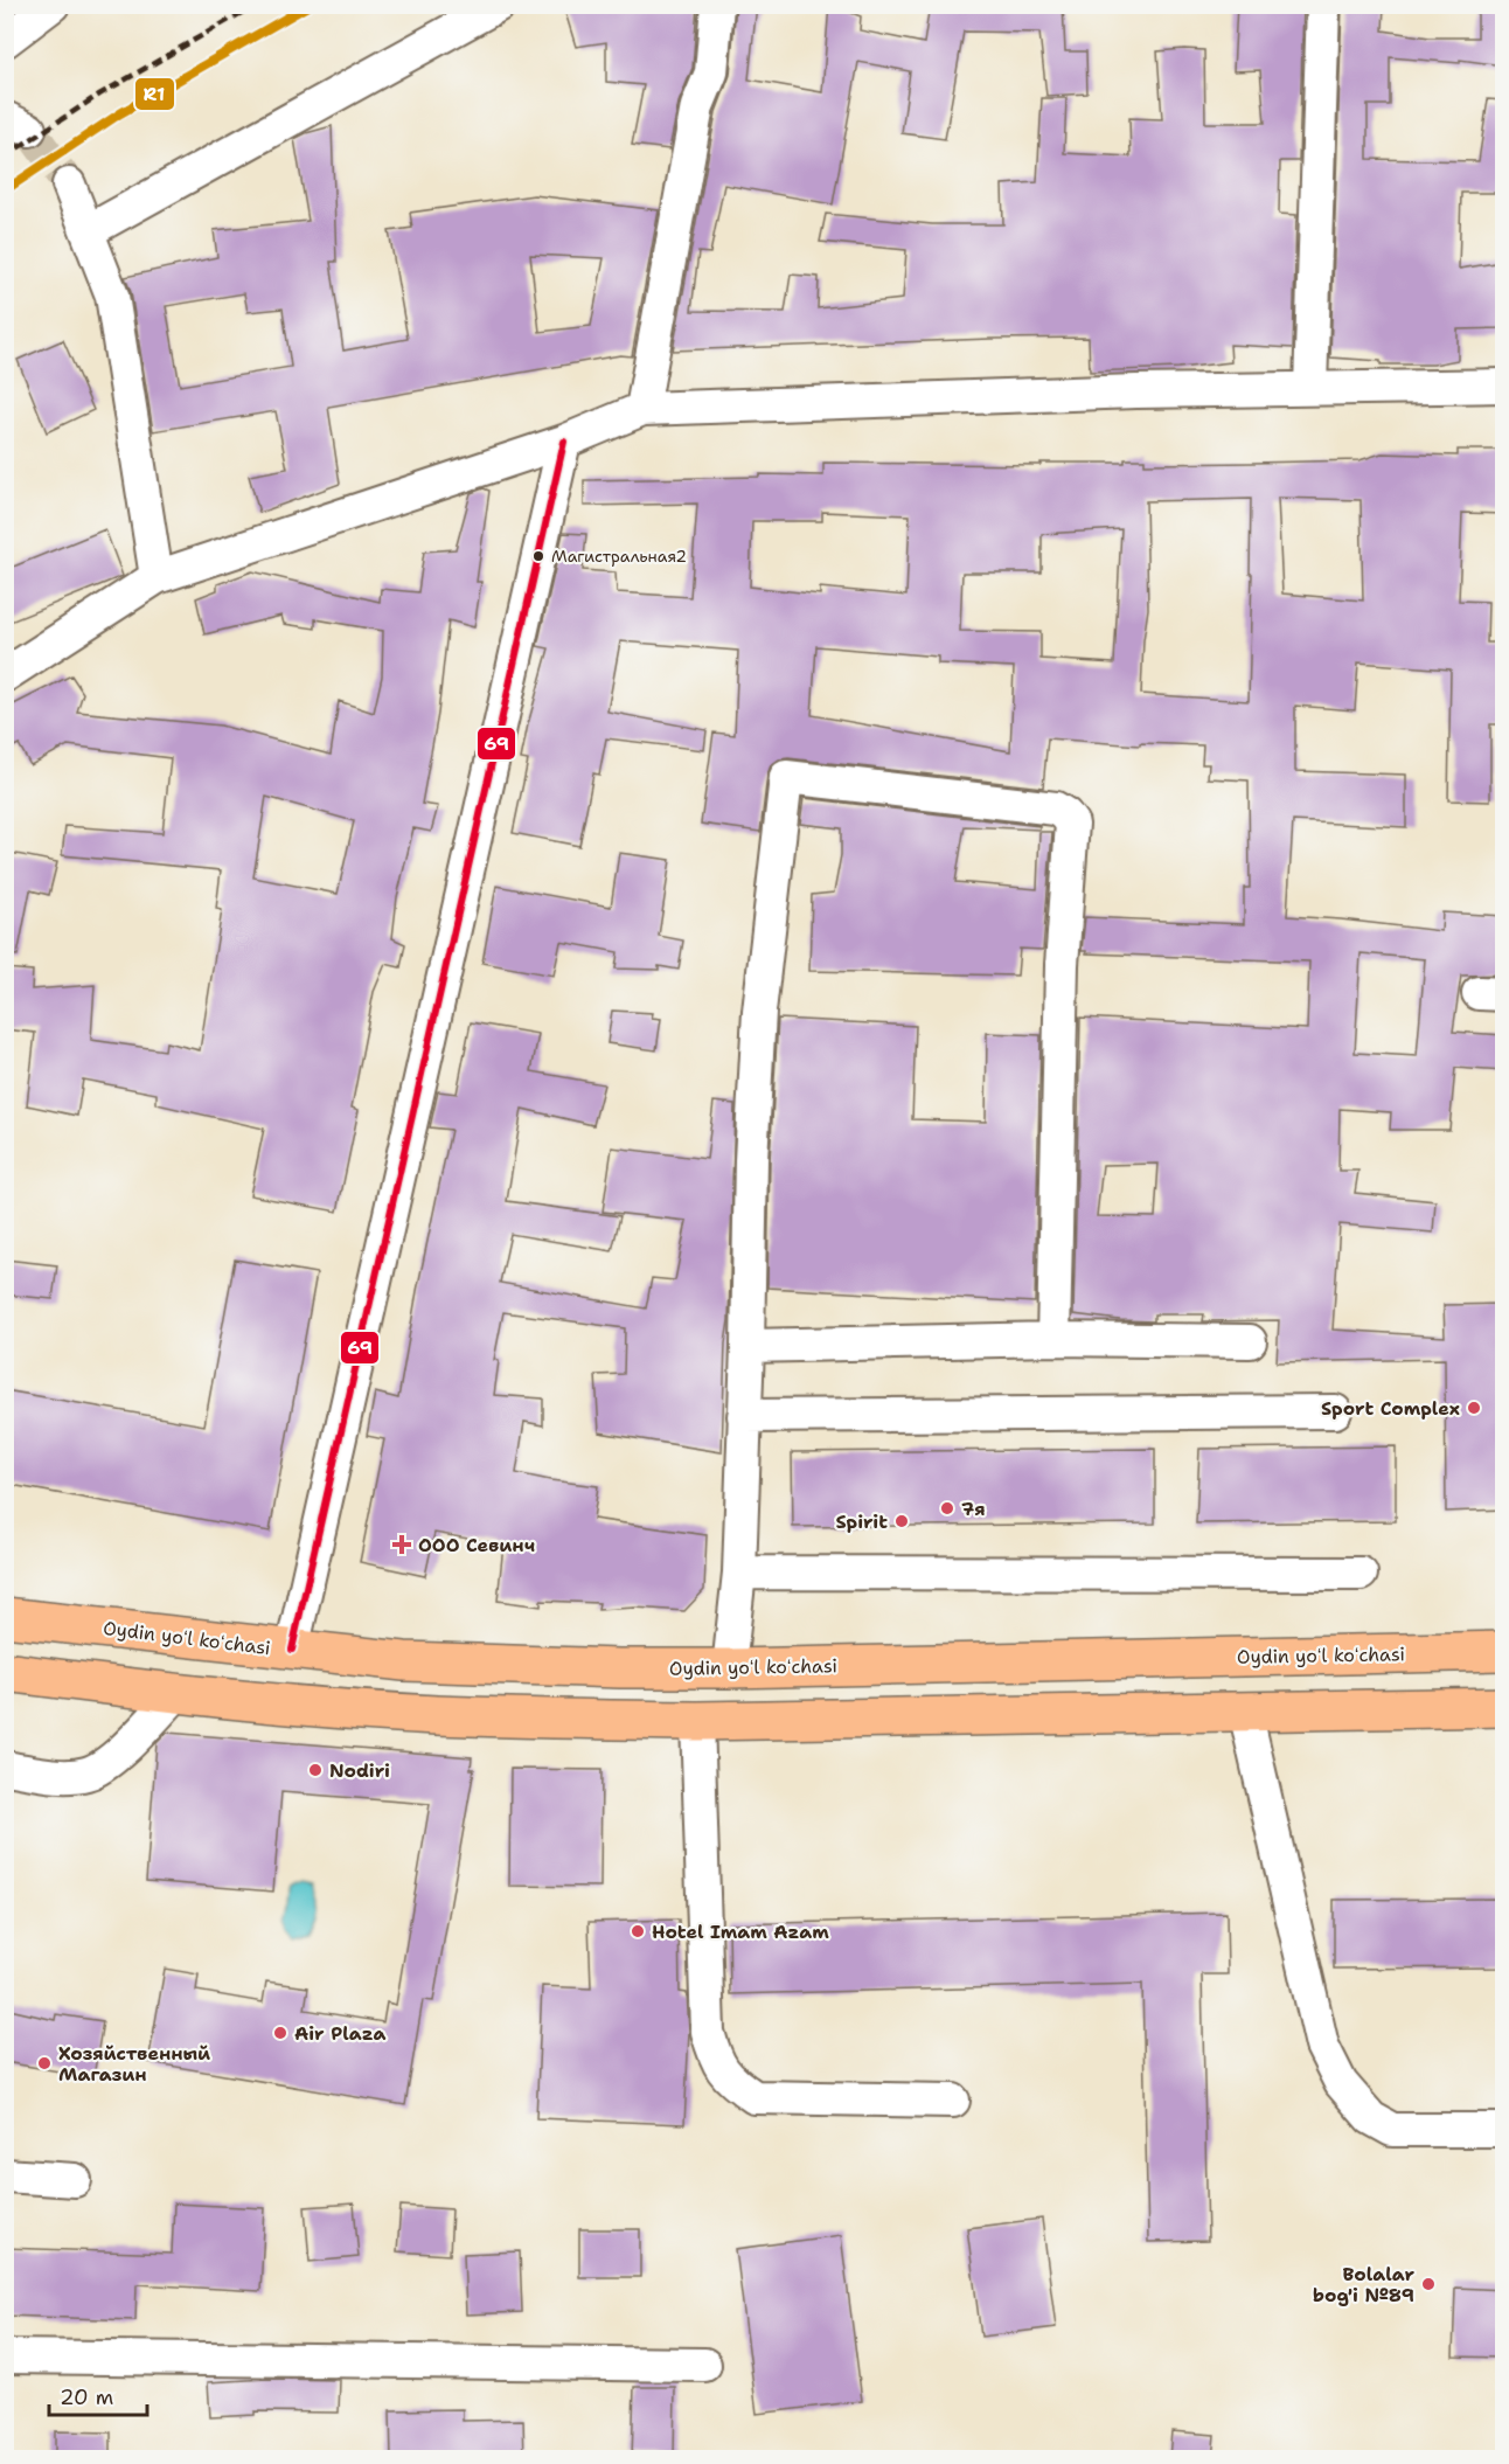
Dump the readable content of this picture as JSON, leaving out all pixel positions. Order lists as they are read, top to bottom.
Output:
{
  "streets": {
    "main road": ["Oydin yoʻl koʻchasi"]
  },
  "places": {
    "other": [
      "Магистральная2",
      "Sport Complex",
      "7я",
      "Spirit",
      "Nodiri",
      "Hotel Imam Azam",
      "Air Plaza",
      "Хозяйственный Магазин",
      "Bolalar bog'i №89"
    ],
    "health": ["ООО Севинч"]
  },
  "lines": ["transit line R1", "transit line 69"],
  "scale_bar": "20 m"
}
